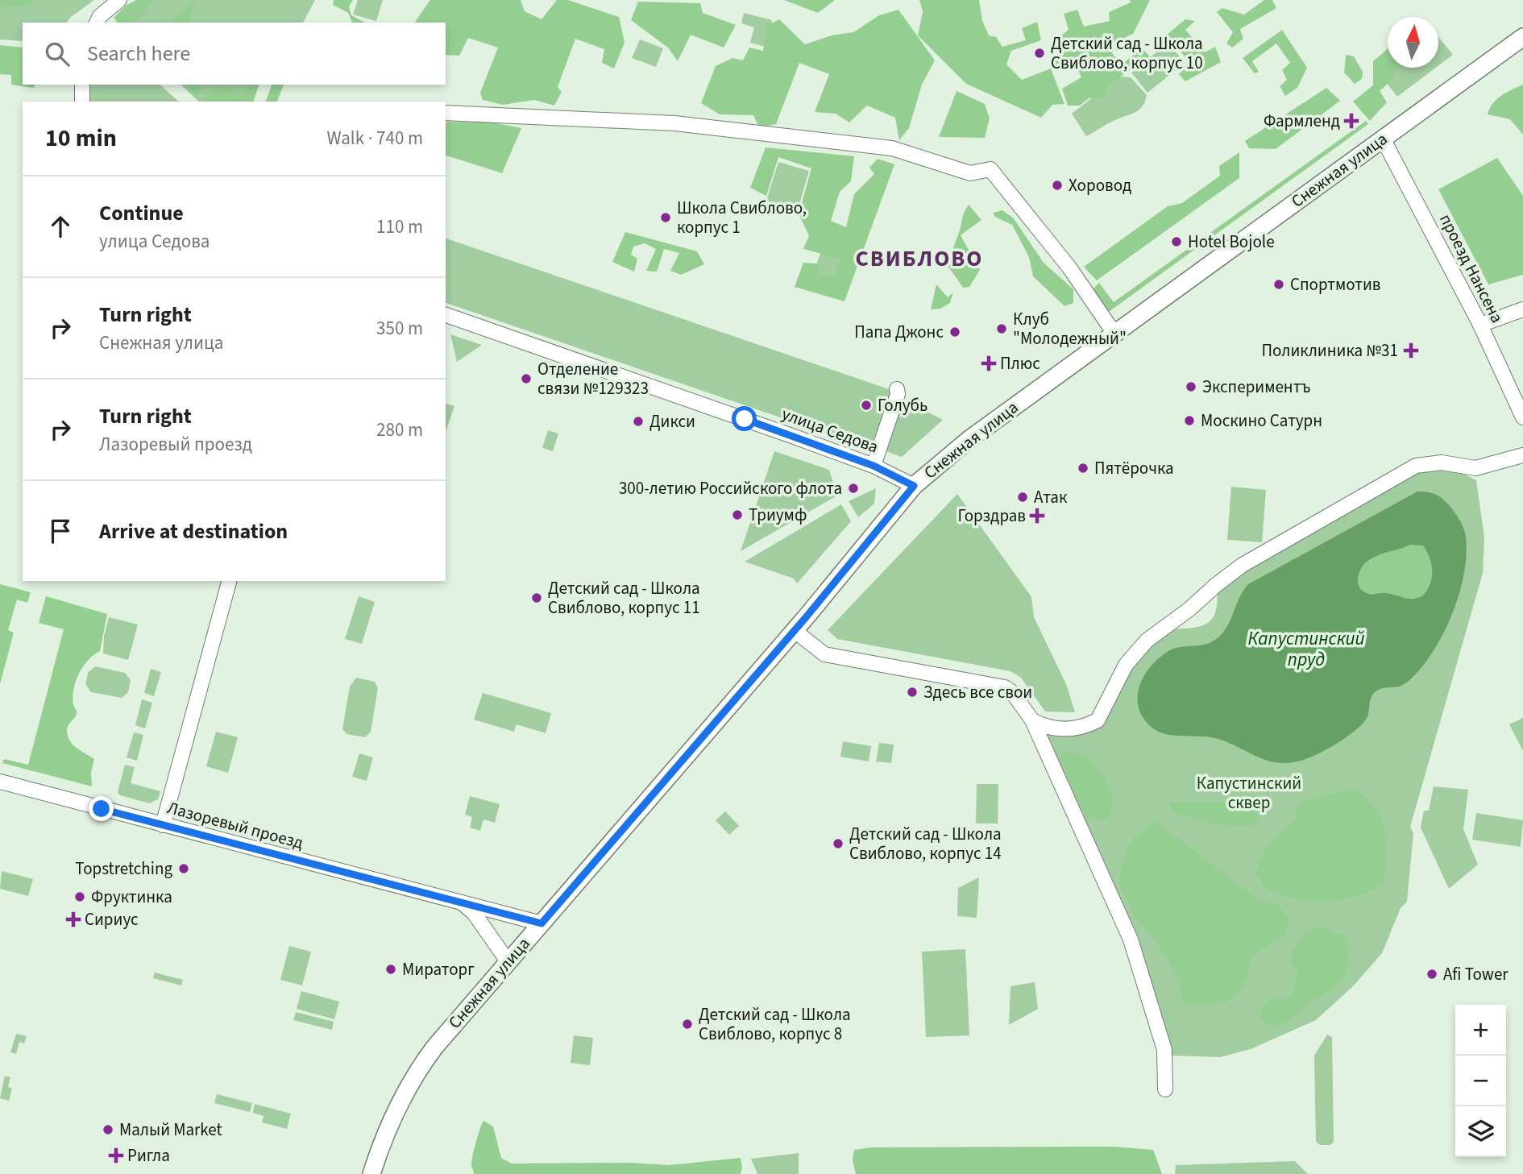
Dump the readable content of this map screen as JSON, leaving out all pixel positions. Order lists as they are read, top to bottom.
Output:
{
  "streets": {
    "main road": ["Снежная улица"],
    "street": ["проезд Нансена", "улица Седова", "Лазоревый проезд"]
  },
  "crossings": [
    ["Снежная улица", "проезд Нансена"],
    ["Снежная улица", "улица Седова"],
    ["Снежная улица", "Лазоревый проезд"]
  ],
  "districts": ["СВИБЛОВО"],
  "water": ["Капустинский пруд"],
  "parks": ["Капустинский сквер"],
  "places": {
    "other": [
      "Детский сад - Школа Свиблово, корпус 10",
      "Хоровод",
      "Школа Свиблово, корпус 1",
      "Hotel Bojole",
      "Спортмотив",
      "Клуб \"Молодежный\"",
      "Папа Джонс",
      "Отделение связи №129323",
      "Экспериментъ",
      "Голубь",
      "Москино Сатурн",
      "Дикси",
      "Пятёрочка",
      "300-летию Российского флота",
      "Атак",
      "Триумф",
      "Детский сад - Школа Свиблово, корпус 11",
      "Здесь все свои",
      "Детский сад - Школа Свиблово, корпус 14",
      "Topstretching",
      "Фруктинка",
      "Мираторг",
      "Afi Tower",
      "Детский сад - Школа Свиблово, корпус 8",
      "Малый Market"
    ],
    "health": [
      "Фармленд",
      "Поликлиника №31",
      "Плюс",
      "Горздрав",
      "Сириус",
      "Ригла"
    ]
  },
  "north": "top",
  "page": {
    "search": "Search here",
    "heading": ["10 min", "Walk · 740 m"],
    "list": [
      ["Continue", "улица Седова", "110 m"],
      ["Turn right", "Снежная улица", "350 m"],
      ["Turn right", "Лазоревый проезд", "280 m"],
      "Arrive at destination"
    ],
    "map_buttons": ["+", "−"]
  }
}
